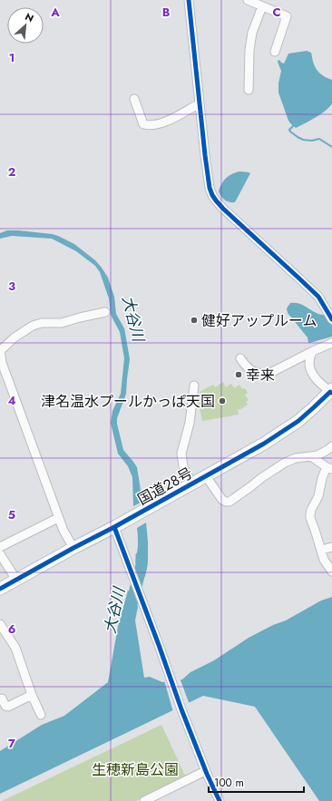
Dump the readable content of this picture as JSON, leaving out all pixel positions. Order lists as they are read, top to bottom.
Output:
{
  "streets": {
    "highway": ["国道28号"]
  },
  "water": ["大谷川"],
  "parks": ["生穂新島公園"],
  "places": ["健好アップルーム", "幸来", "津名温水プールかっぱ天国"],
  "scale_bar": "100 m",
  "north": "top right",
  "grid": {
    "columns": ["A", "B", "C"],
    "rows": [
      "1",
      "2",
      "3",
      "4",
      "5",
      "6",
      "7"
    ]
  }
}
